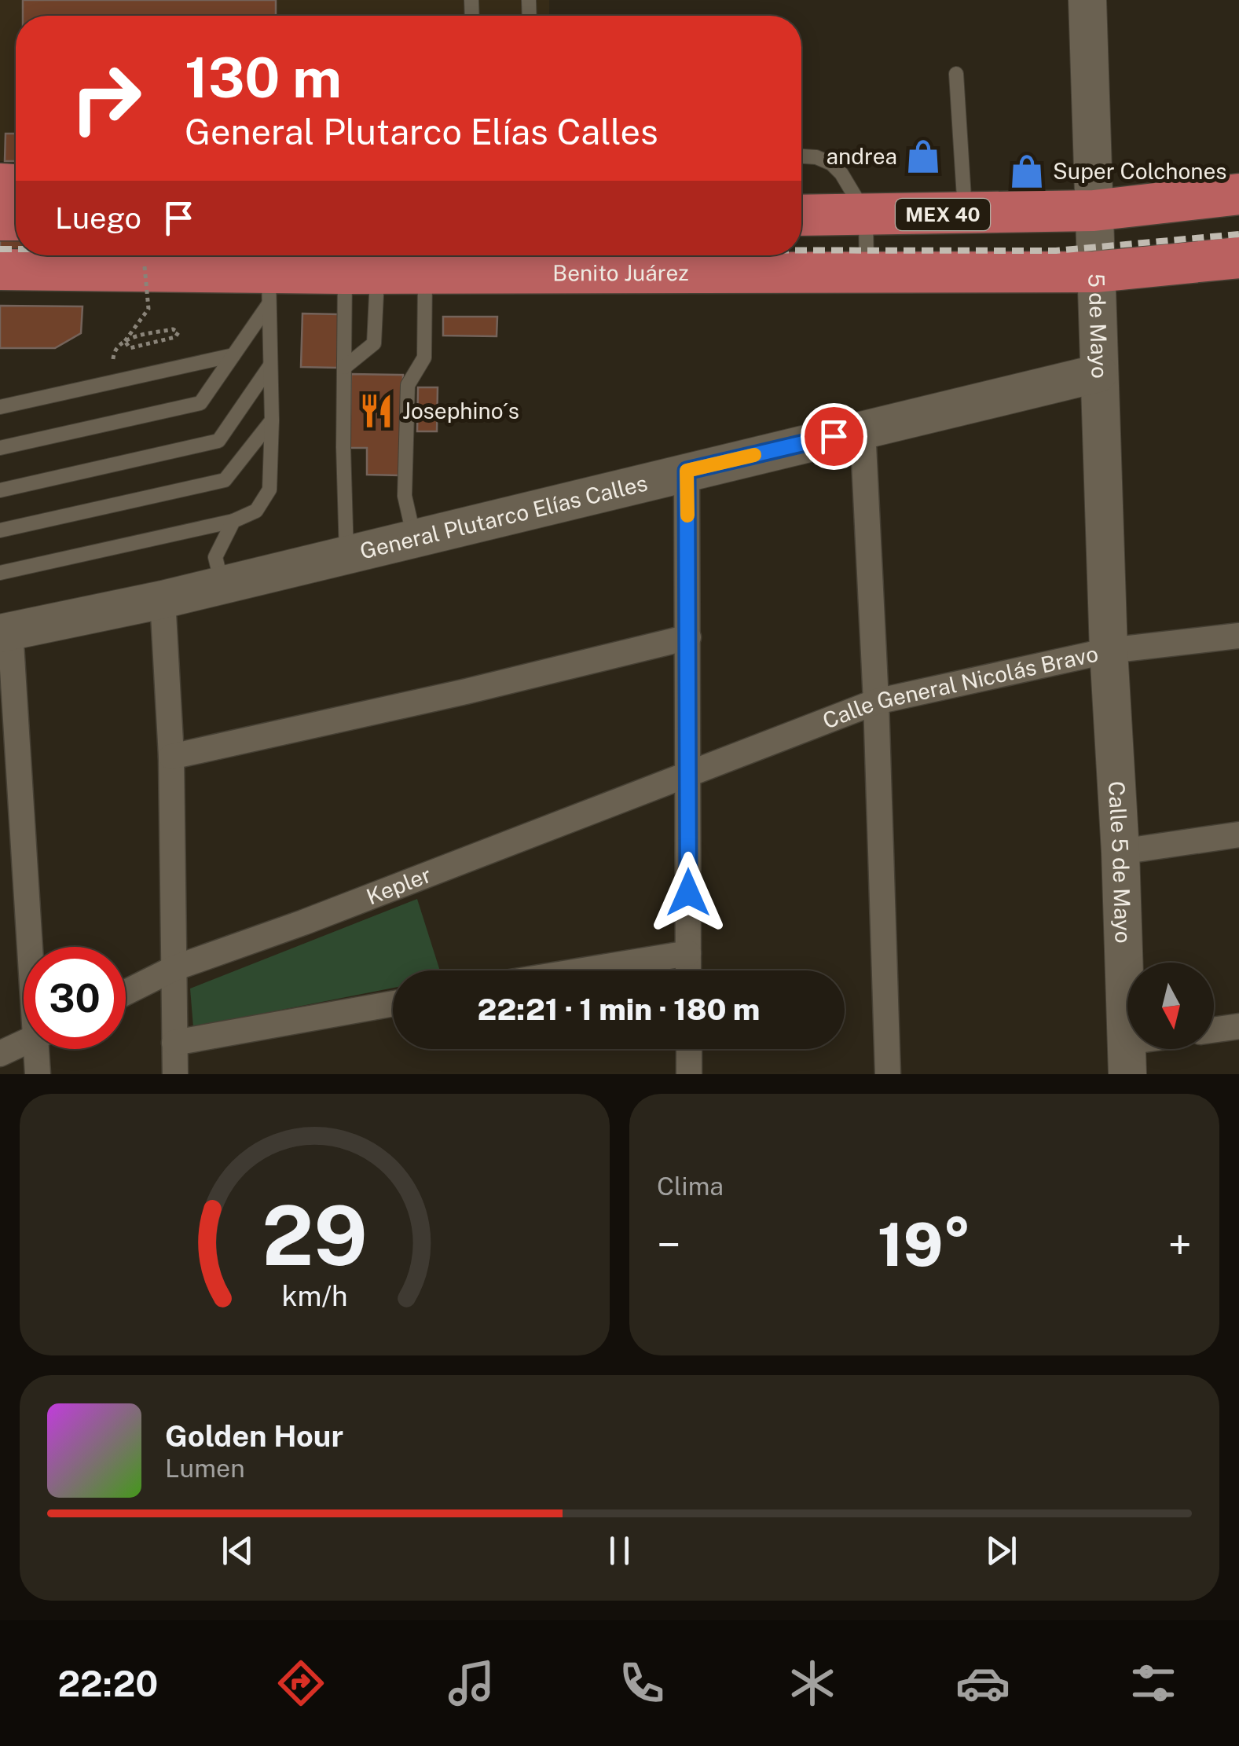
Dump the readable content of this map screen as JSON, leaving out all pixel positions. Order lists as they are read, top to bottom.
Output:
{
  "streets": {
    "main road": ["MEX 40", "Benito Juárez"],
    "street": [
      "5 de Mayo",
      "General Plutarco Elías Calles",
      "Calle General Nicolás Bravo",
      "Calle 5 de Mayo",
      "Kepler"
    ]
  },
  "crossings": [
    ["MEX 40", "5 de Mayo"],
    ["Benito Juárez", "5 de Mayo"],
    ["5 de Mayo", "General Plutarco Elías Calles"],
    ["5 de Mayo", "Calle General Nicolás Bravo"],
    ["5 de Mayo", "Calle 5 de Mayo"],
    ["Calle General Nicolás Bravo", "Calle 5 de Mayo"],
    ["Calle General Nicolás Bravo", "Kepler"]
  ],
  "places": {
    "shop": ["andrea", "Super Colchones"],
    "restaurant": ["Josephino´s"]
  },
  "north": "bottom",
  "page": {
    "turn": ["130 m", "General Plutarco Elías Calles"],
    "then": "Luego",
    "limit": "30",
    "trip": "22:21 · 1 min · 180 m",
    "tile": "Clima",
    "heat": ["−", "19°", "+"],
    "song": ["Golden Hour", "Lumen"],
    "tabs": "22:20",
    "gauge": ["29", "km/h"]
  }
}
